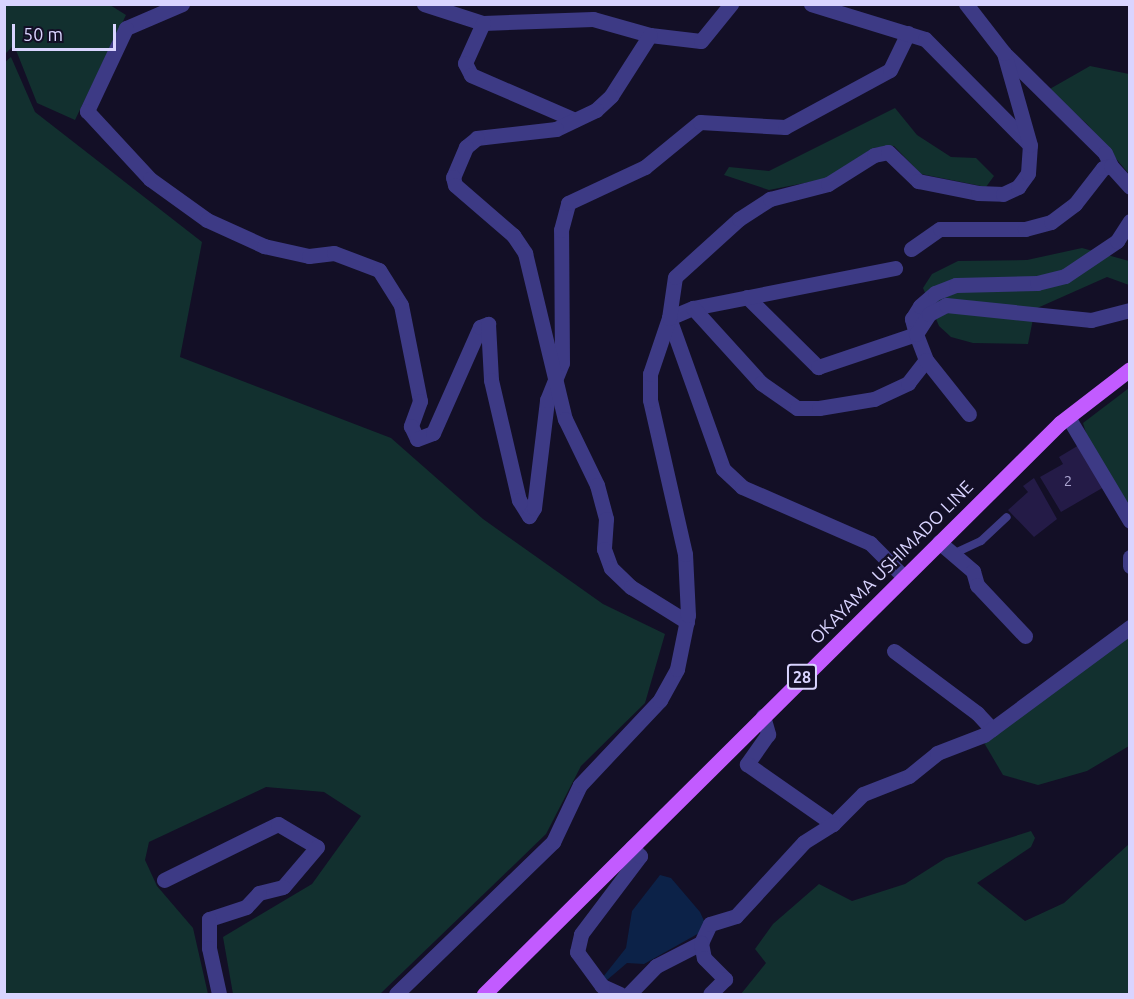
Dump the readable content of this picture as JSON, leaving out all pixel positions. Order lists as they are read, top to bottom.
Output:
{
  "streets": {
    "main road": ["OKAYAMA USHIMADO LINE", "28"]
  },
  "house_numbers": ["2"],
  "scale_bar": "50 m"
}
